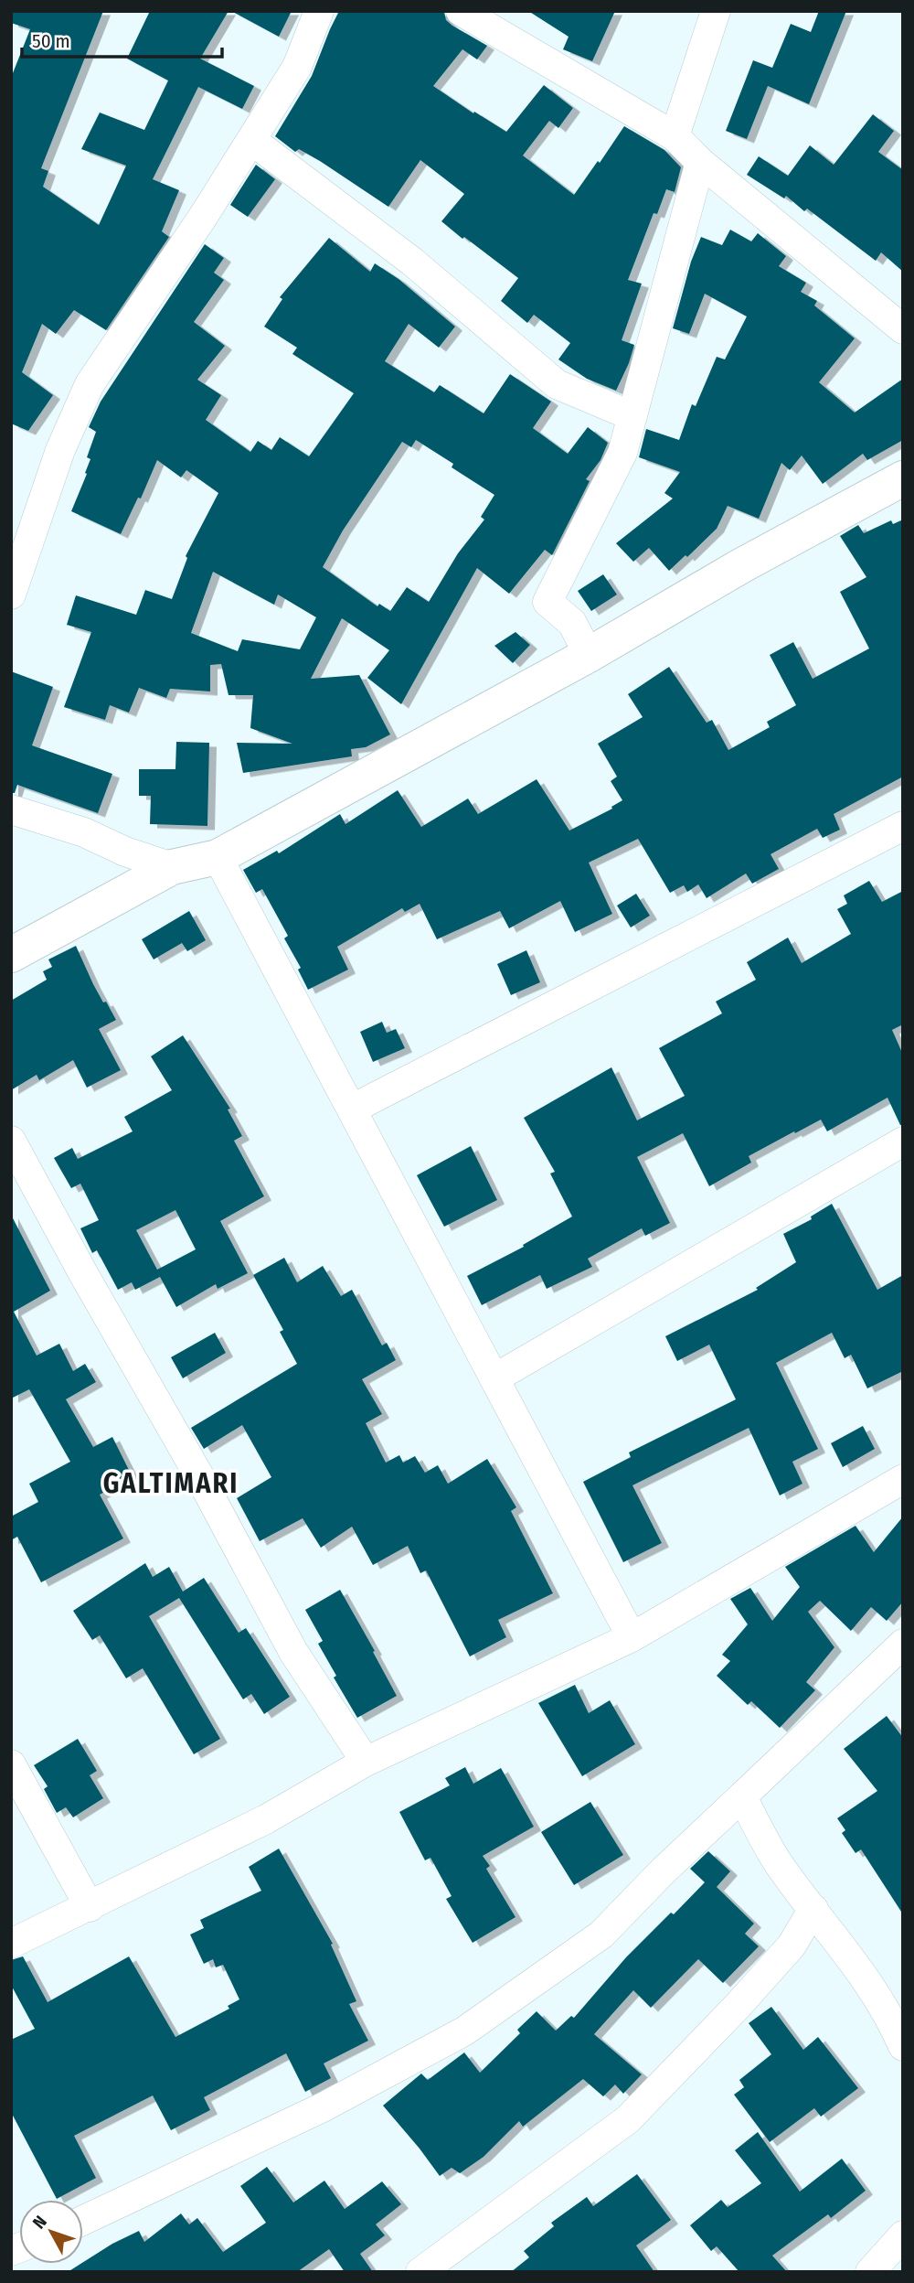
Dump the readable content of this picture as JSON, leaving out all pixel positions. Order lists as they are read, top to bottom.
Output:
{
  "districts": ["GALTIMARI"],
  "scale_bar": "50 m",
  "north": "top left"
}
